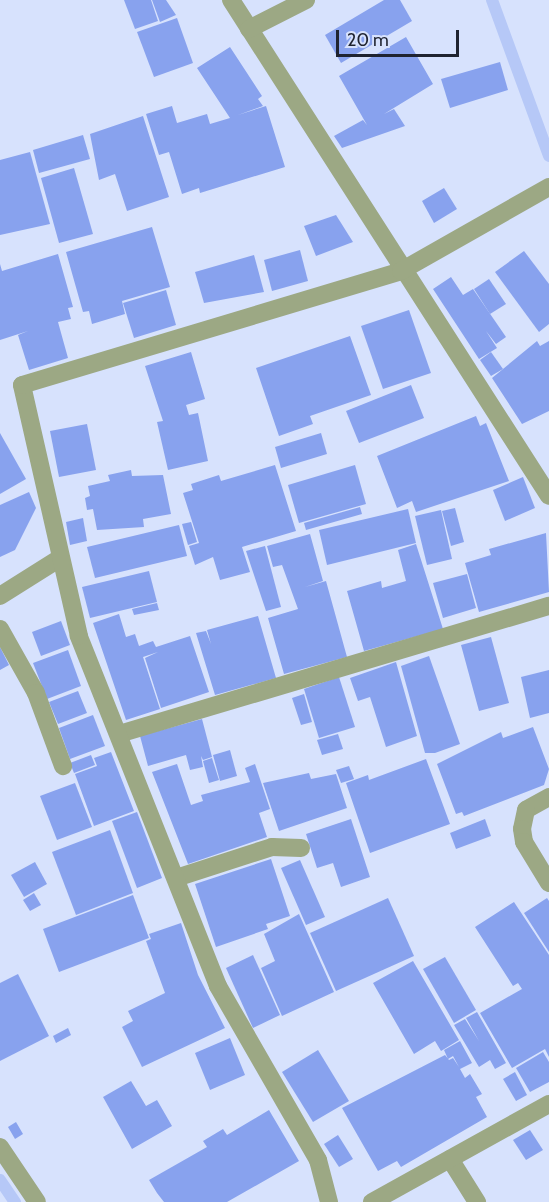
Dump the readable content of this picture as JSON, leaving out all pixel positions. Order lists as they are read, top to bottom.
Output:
{
  "scale_bar": "20 m"
}
